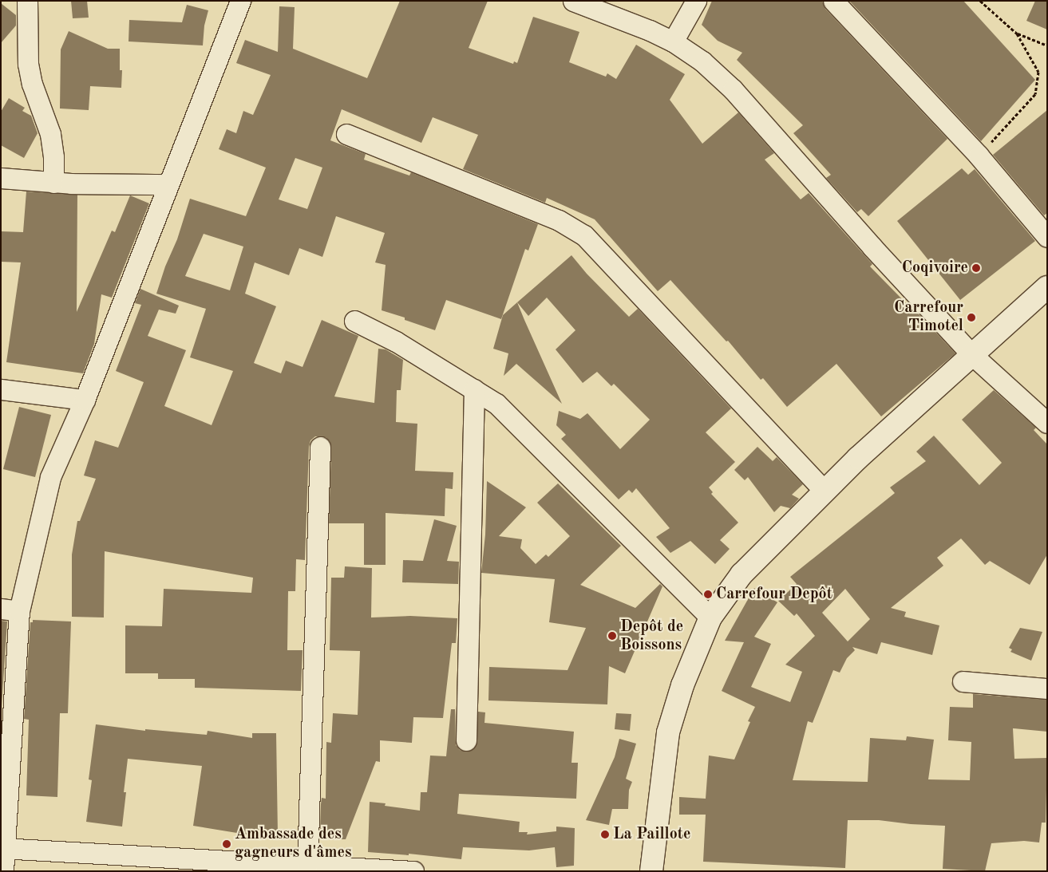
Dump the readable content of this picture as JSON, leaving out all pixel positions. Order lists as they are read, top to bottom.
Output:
{
  "places": [
    "Coqivoire",
    "Carrefour Timotel",
    "Carrefour Depôt",
    "Depôt de Boissons",
    "La Paillote",
    "Ambassade des gagneurs d'âmes"
  ]
}
